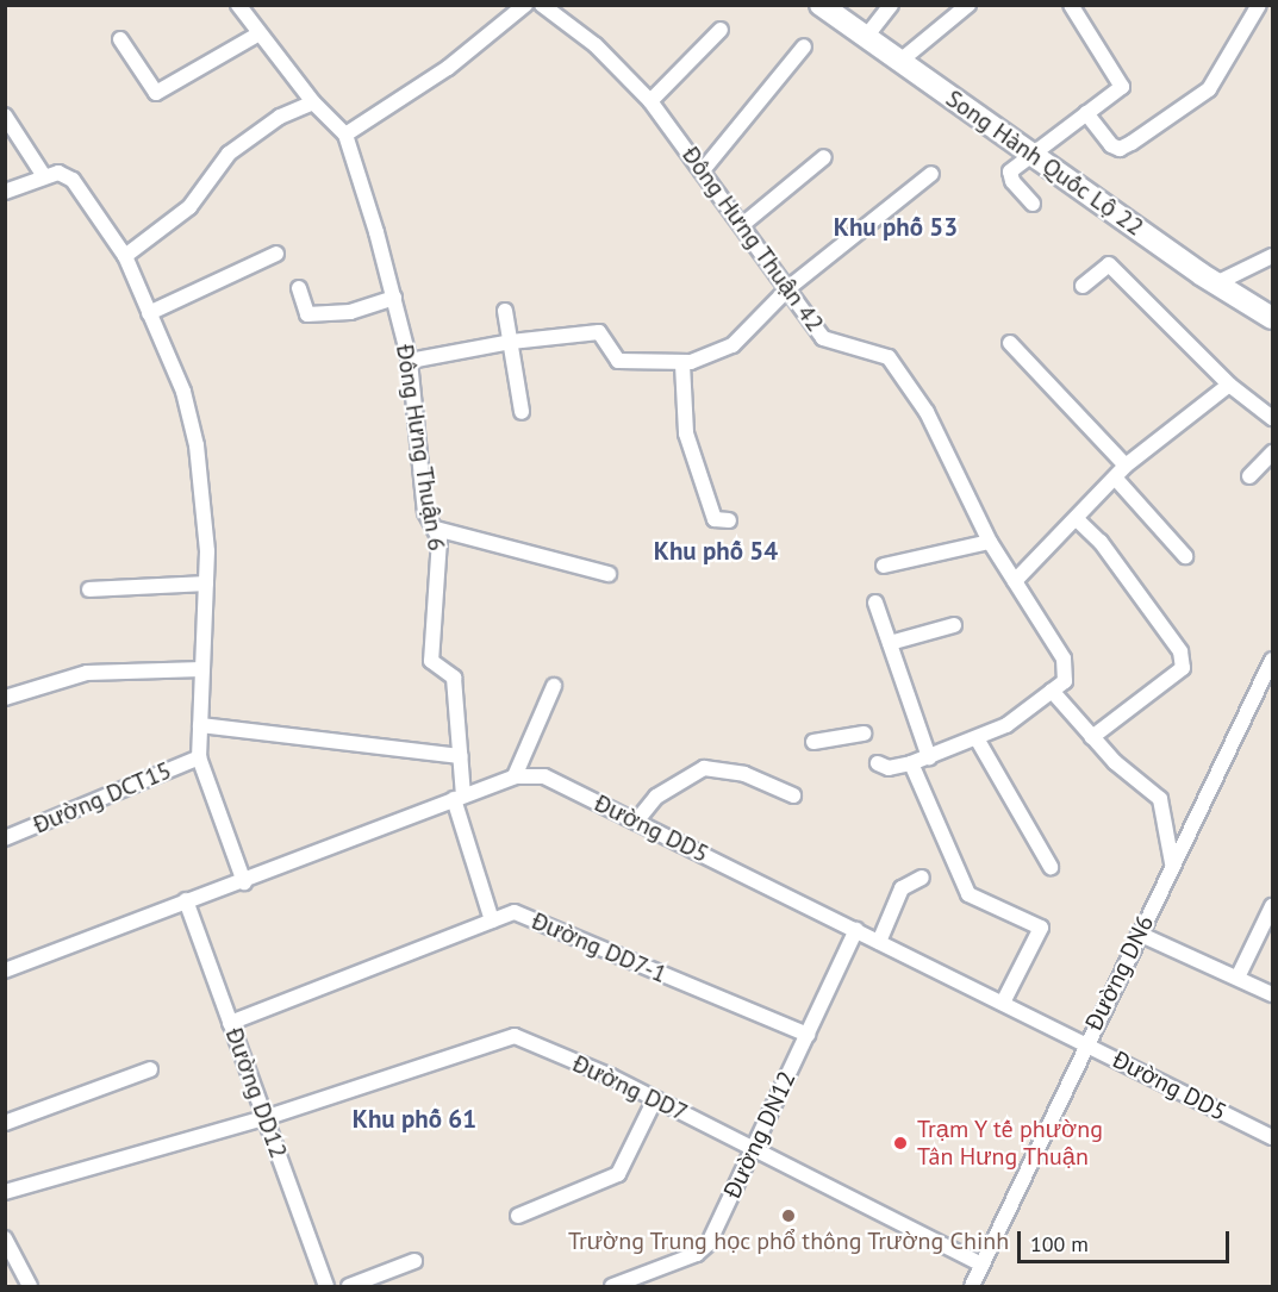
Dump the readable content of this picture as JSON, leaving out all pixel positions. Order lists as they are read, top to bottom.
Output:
{
  "streets": {
    "street": [
      "Song Hành Quốc Lộ 22",
      "Đông Hưng Thuận 42",
      "Đông Hưng Thuận 6",
      "Đường DCT15",
      "Đường DD5",
      "Đường DD7-1",
      "Đường DN6",
      "Đường DD7",
      "Đường DD12",
      "Đường DN12"
    ]
  },
  "crossings": [
    ["Đông Hưng Thuận 6", "Đường DD5"],
    ["Đông Hưng Thuận 6", "Đường DD7-1"],
    ["Đường DD5", "Đường DN6"],
    ["Đường DD5", "Đường DD12"],
    ["Đường DD5", "Đường DN12"],
    ["Đường DD7-1", "Đường DD12"],
    ["Đường DD7-1", "Đường DN12"],
    ["Đường DN6", "Đường DD7"],
    ["Đường DD7", "Đường DD12"],
    ["Đường DD7", "Đường DN12"]
  ],
  "districts": ["Khu phố 53", "Khu phố 54", "Khu phố 61"],
  "places": ["Trạm Y tế phường Tân Hưng Thuận", "Trường Trung học phổ thông Trường Chinh"],
  "scale_bar": "100 m"
}
